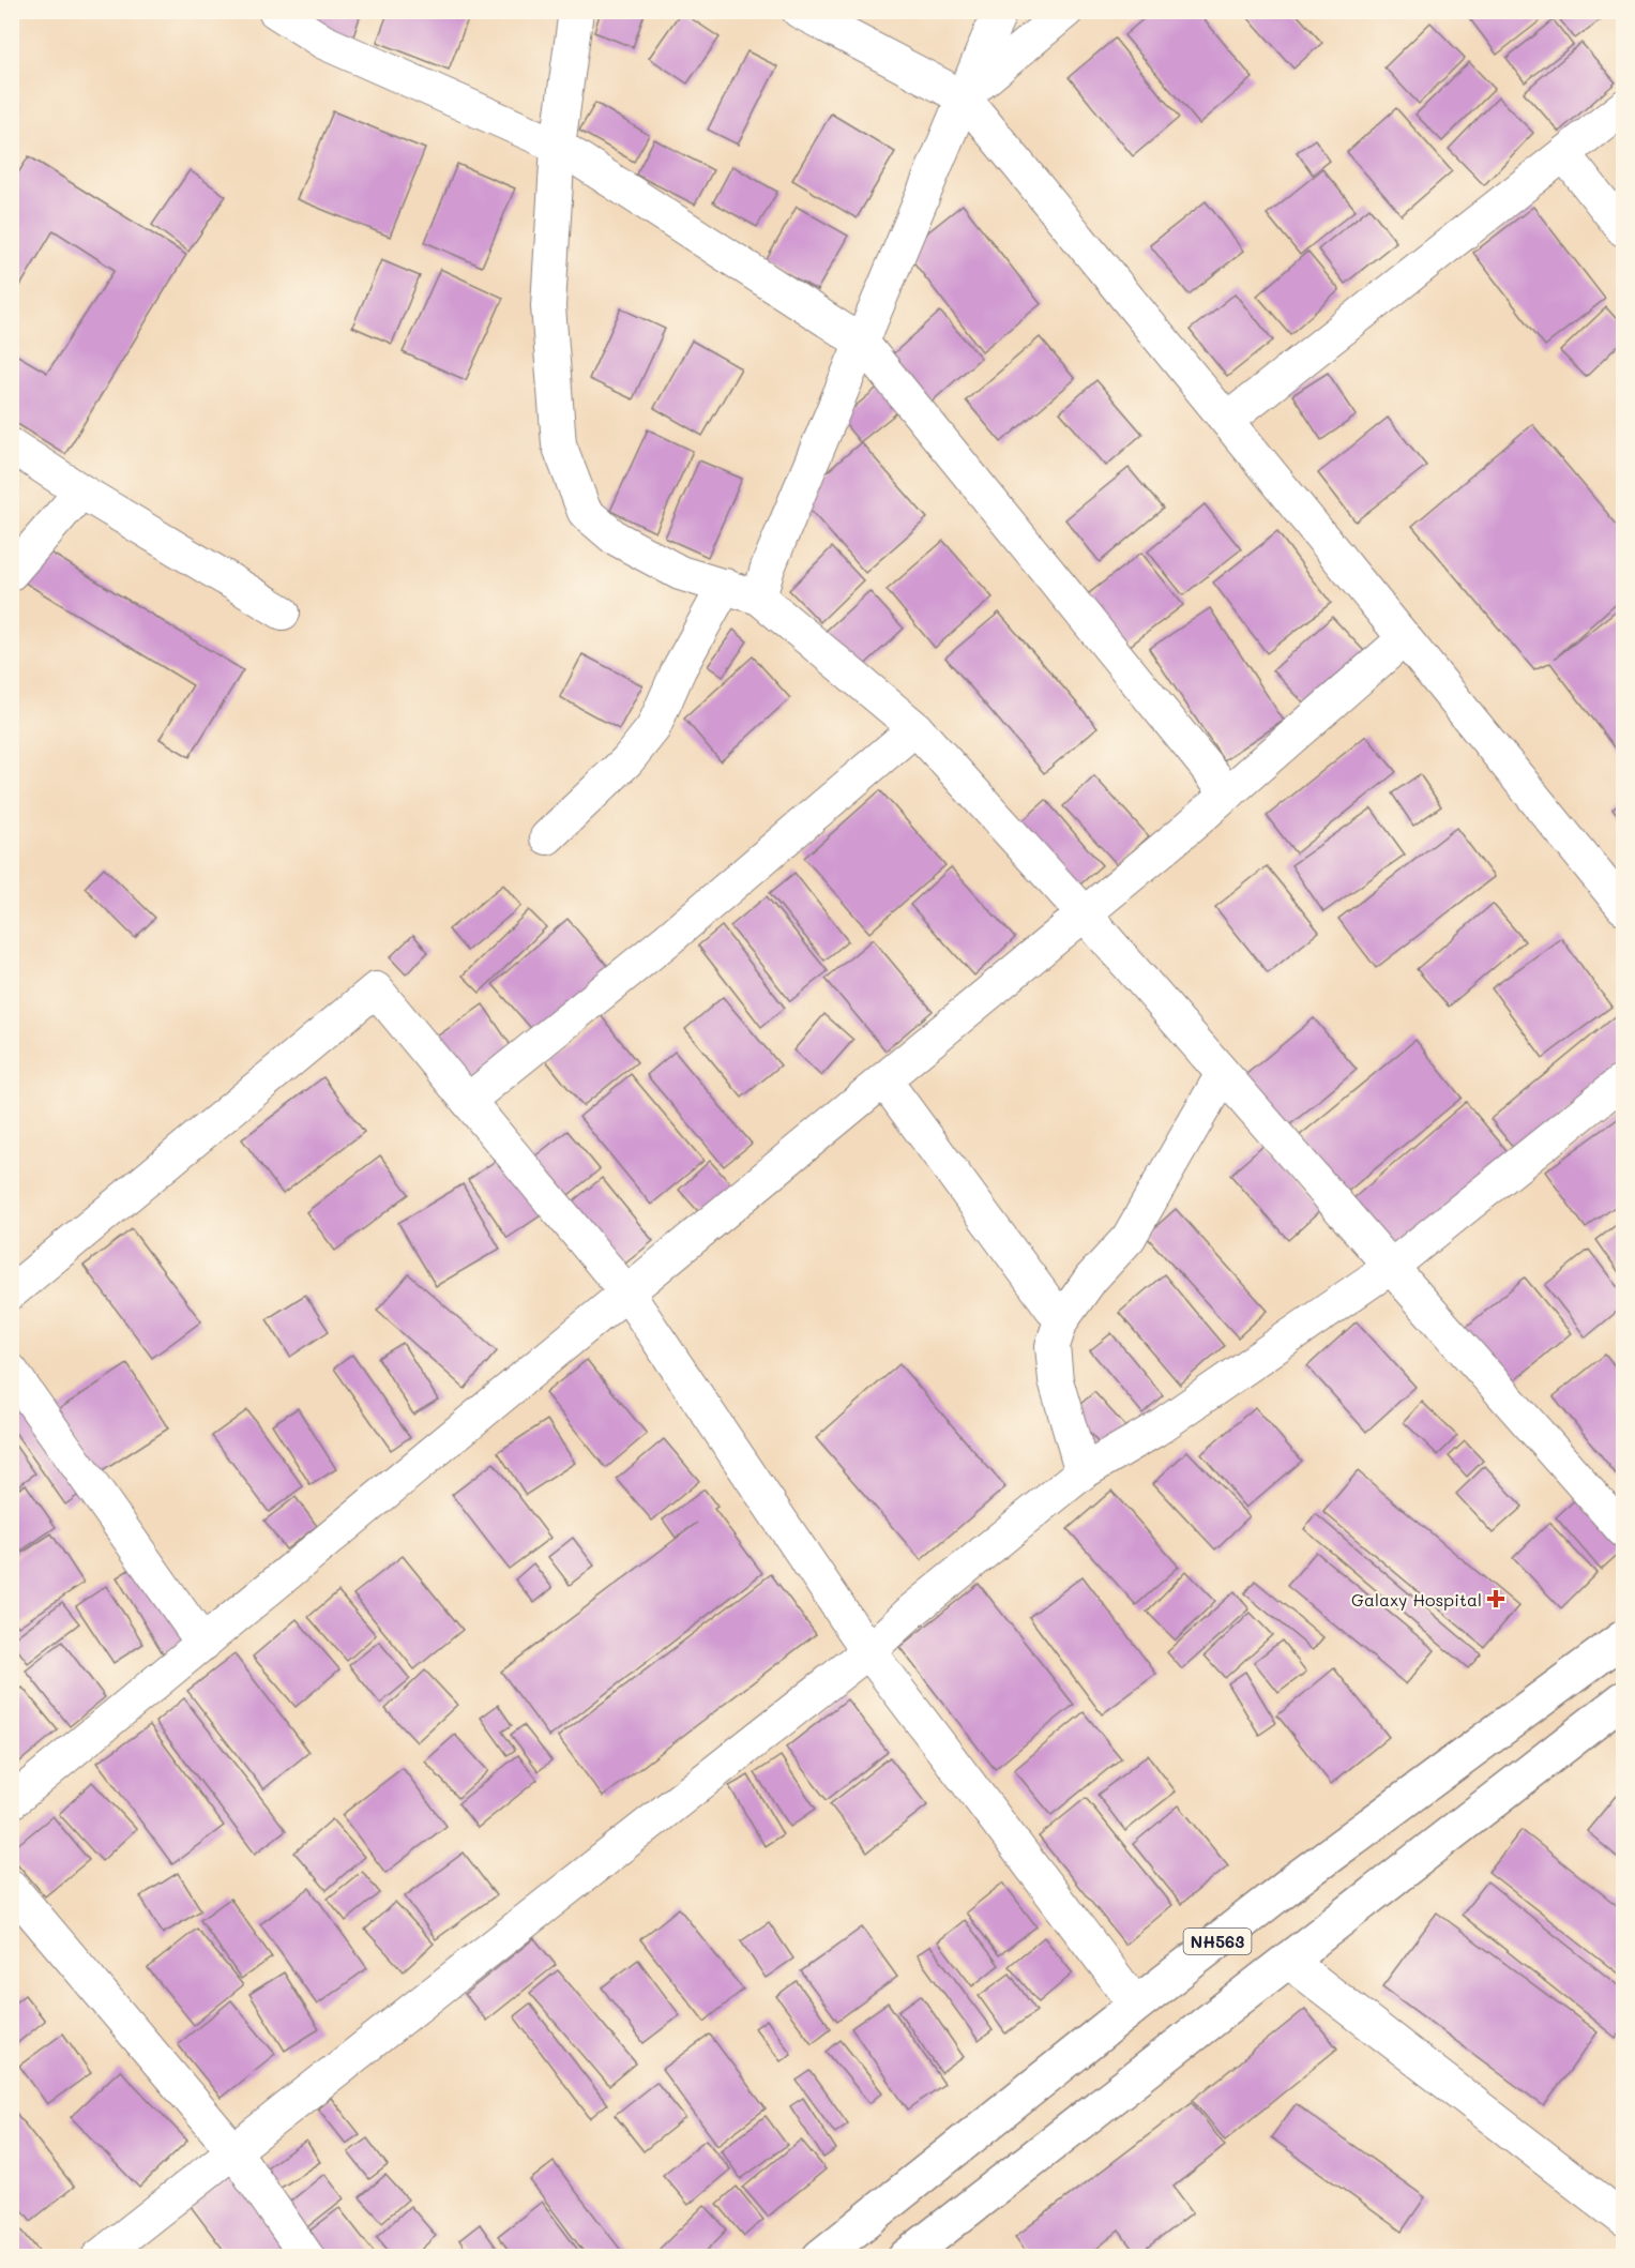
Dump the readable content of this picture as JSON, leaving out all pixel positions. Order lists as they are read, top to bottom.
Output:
{
  "streets": {
    "highway": ["NH563"]
  },
  "places": {
    "health": ["Galaxy Hospital"]
  }
}
